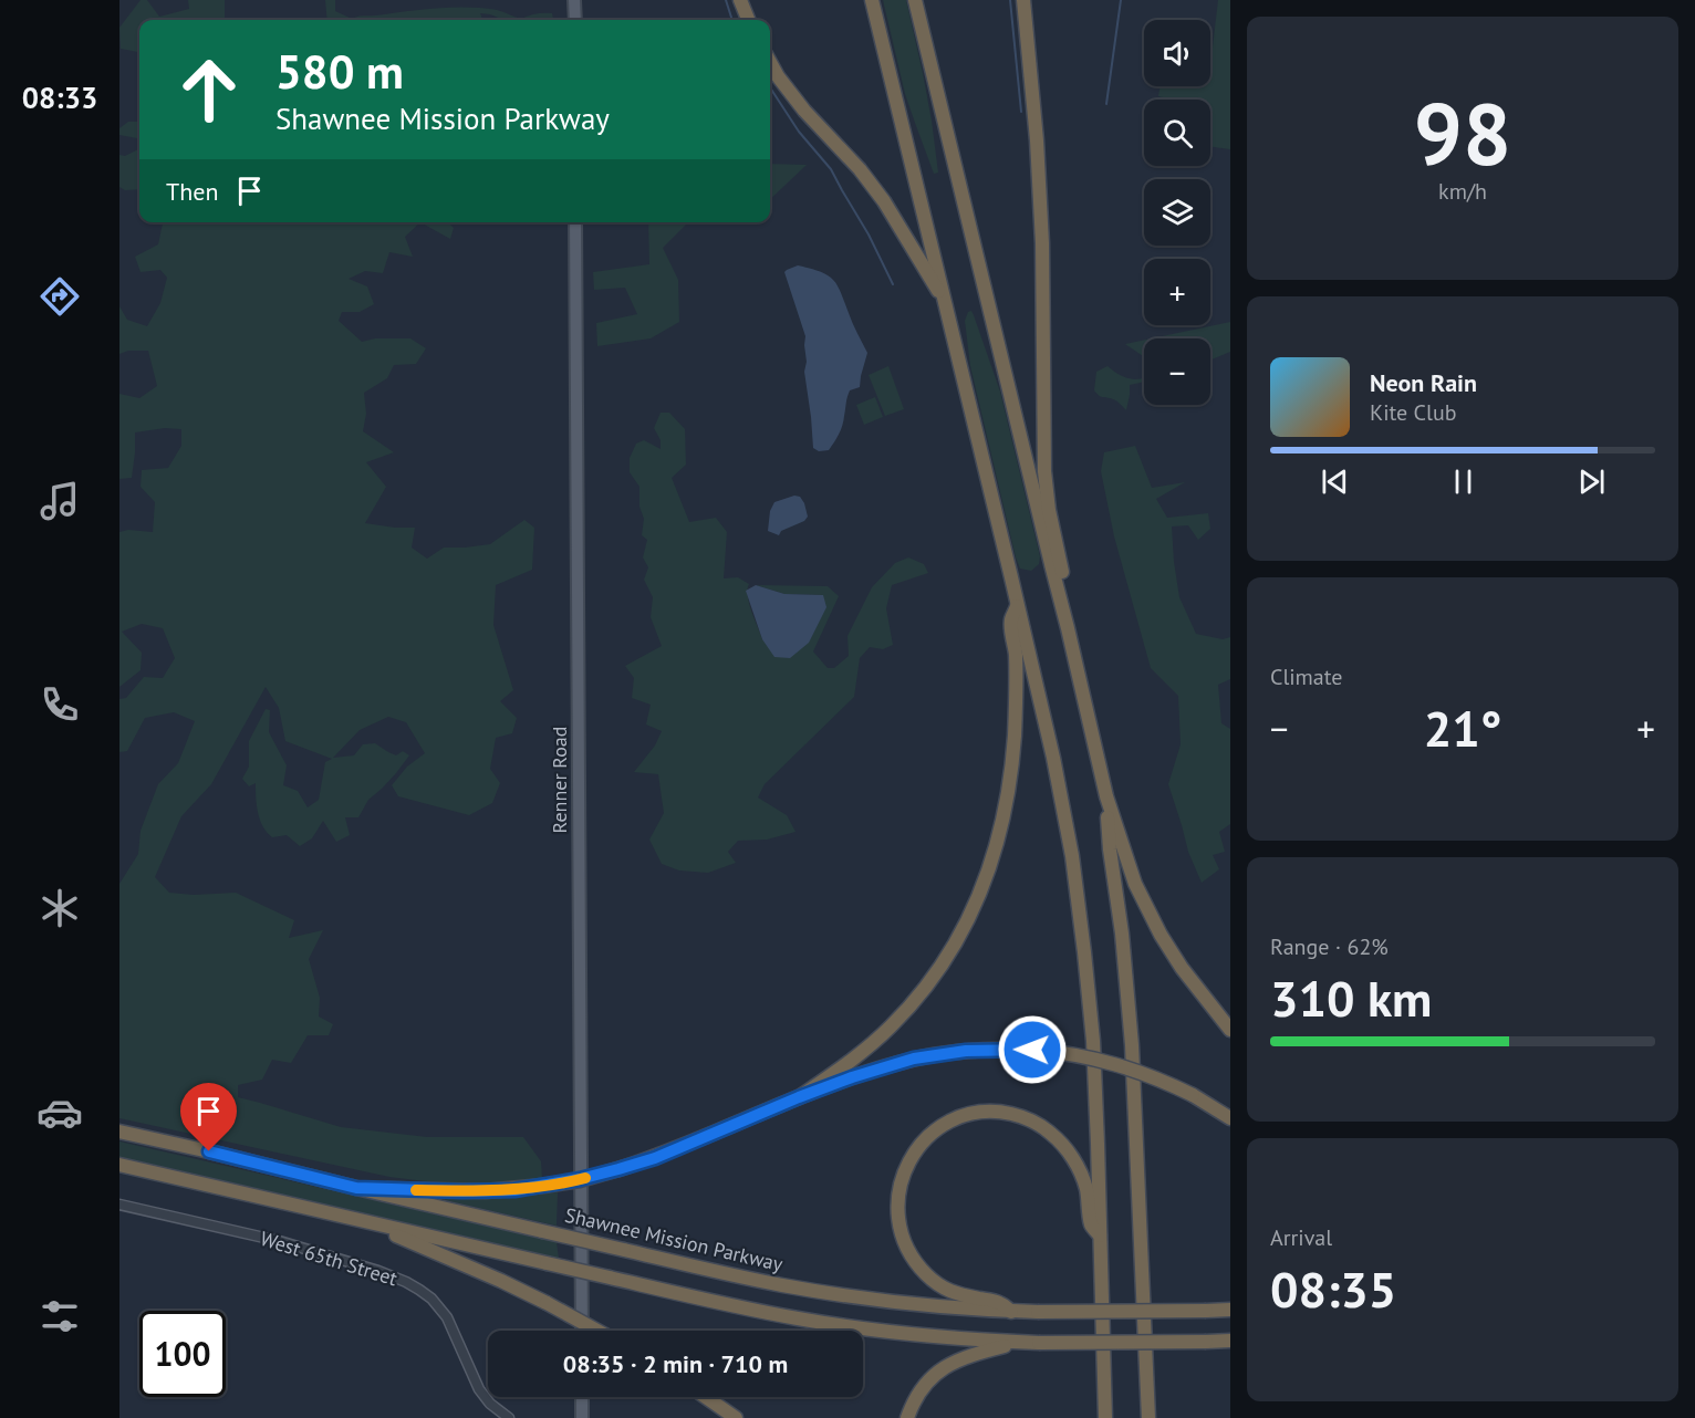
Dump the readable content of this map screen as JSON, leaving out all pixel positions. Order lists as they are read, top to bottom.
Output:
{
  "streets": {
    "highway": ["Shawnee Mission Parkway"],
    "main road": ["Renner Road"],
    "street": ["West 65th Street"]
  },
  "page": {
    "tabs": "08:33",
    "tile": [
      ["98", "km/h"],
      "Climate",
      ["Range · 62%", "310 km"],
      ["Arrival", "08:35"]
    ],
    "map_buttons": ["+", "−"],
    "turn": ["580 m", "Shawnee Mission Parkway"],
    "then": "Then",
    "song": ["Neon Rain", "Kite Club"],
    "heat": ["−", "21°", "+"],
    "limit": "100",
    "trip": "08:35 · 2 min · 710 m"
  }
}
